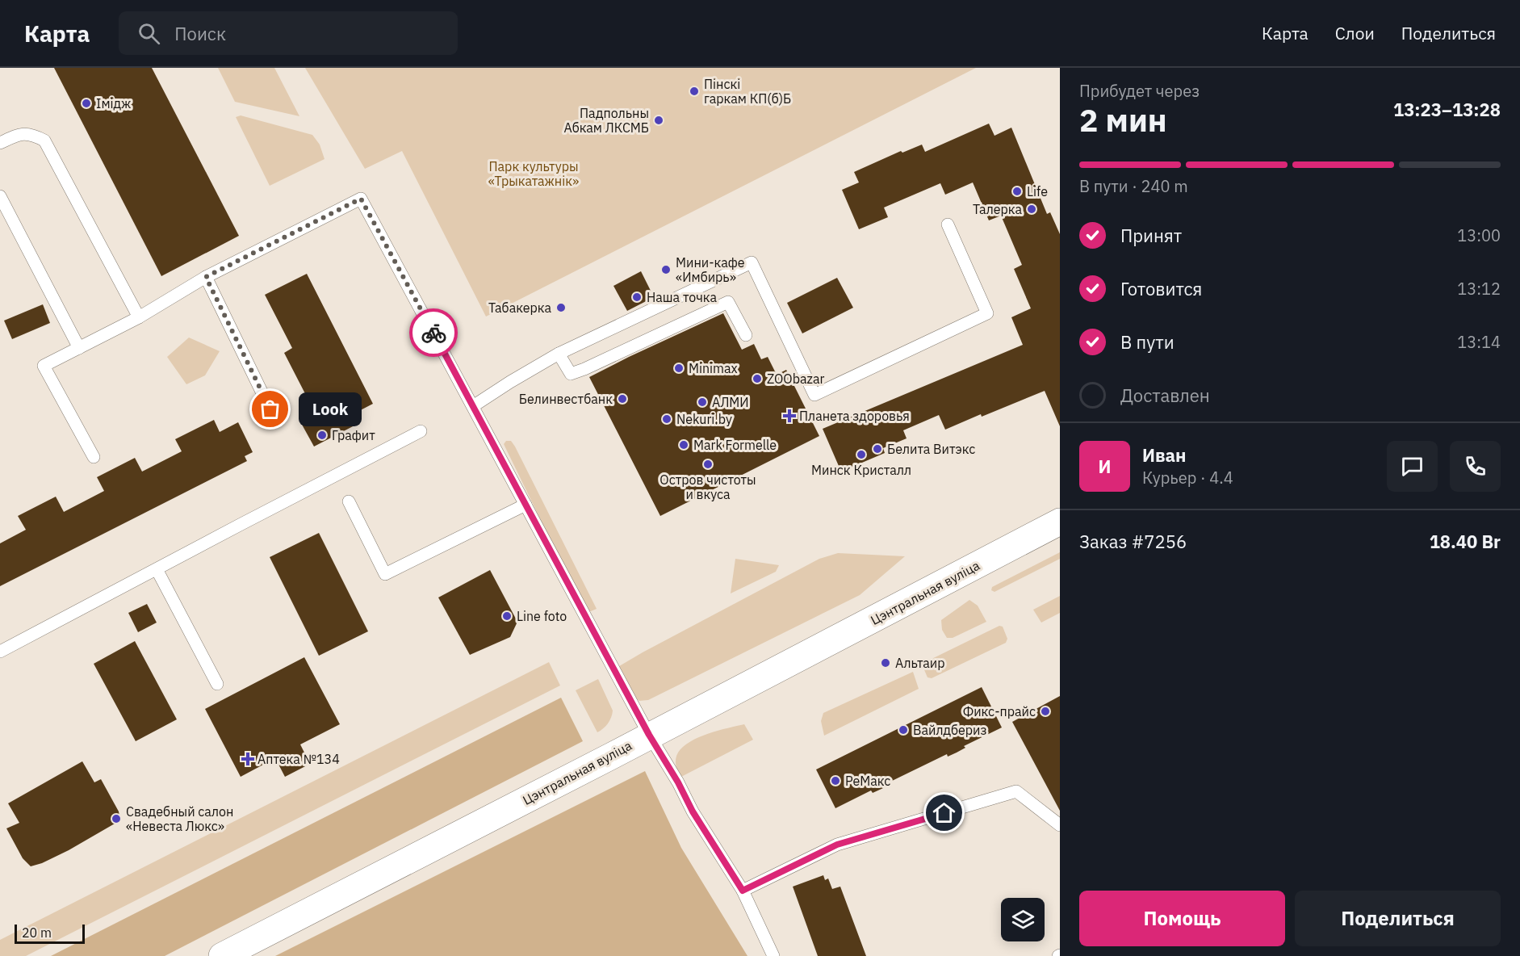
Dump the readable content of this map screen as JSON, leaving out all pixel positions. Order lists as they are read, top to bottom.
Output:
{
  "streets": {
    "main road": ["Цэнтральная вуліца"]
  },
  "parks": ["Парк культуры «Трыкатажнік»"],
  "places": {
    "other": [
      "Пінскі гаркам КП(б)Б",
      "Імідж",
      "Падпольны Абкам ЛКСМБ",
      "Life",
      "Талерка",
      "Мини-кафе «Имбирь»",
      "Наша точка",
      "Табакерка",
      "Minimax",
      "ZOObazar",
      "Белинвестбанк",
      "АЛМИ",
      "Look",
      "Nekuri.by",
      "Графит",
      "Mark Formelle",
      "Белита Витэкс",
      "Минск Кристалл",
      "Остров чистоты и вкуса",
      "Line foto",
      "Альтаир",
      "Фикс-прайс",
      "Вайлдбериз",
      "РеМакс",
      "Свадебный салон «Невеста Люкс»"
    ],
    "health": ["Планета здоровья", "Аптека №134"]
  },
  "scale_bar": "20 m",
  "page": {
    "header": "Карта",
    "search": "Поиск",
    "nav": ["Карта", "Слои", "Поделиться"],
    "heading": ["2 мин", "Прибудет через", "13:23–13:28"],
    "panel": [
      "Иван",
      "Курьер · 4.4",
      "Заказ #7256",
      "18.40 Br"
    ],
    "bar": "В пути · 240 m",
    "list": [
      ["Принят", "13:00"],
      ["Готовится", "13:12"],
      ["В пути", "13:14"],
      "Доставлен"
    ],
    "bubble": "Look",
    "round": "И",
    "buttons": ["Помощь", "Поделиться"],
    "scale": "20 m"
  }
}
